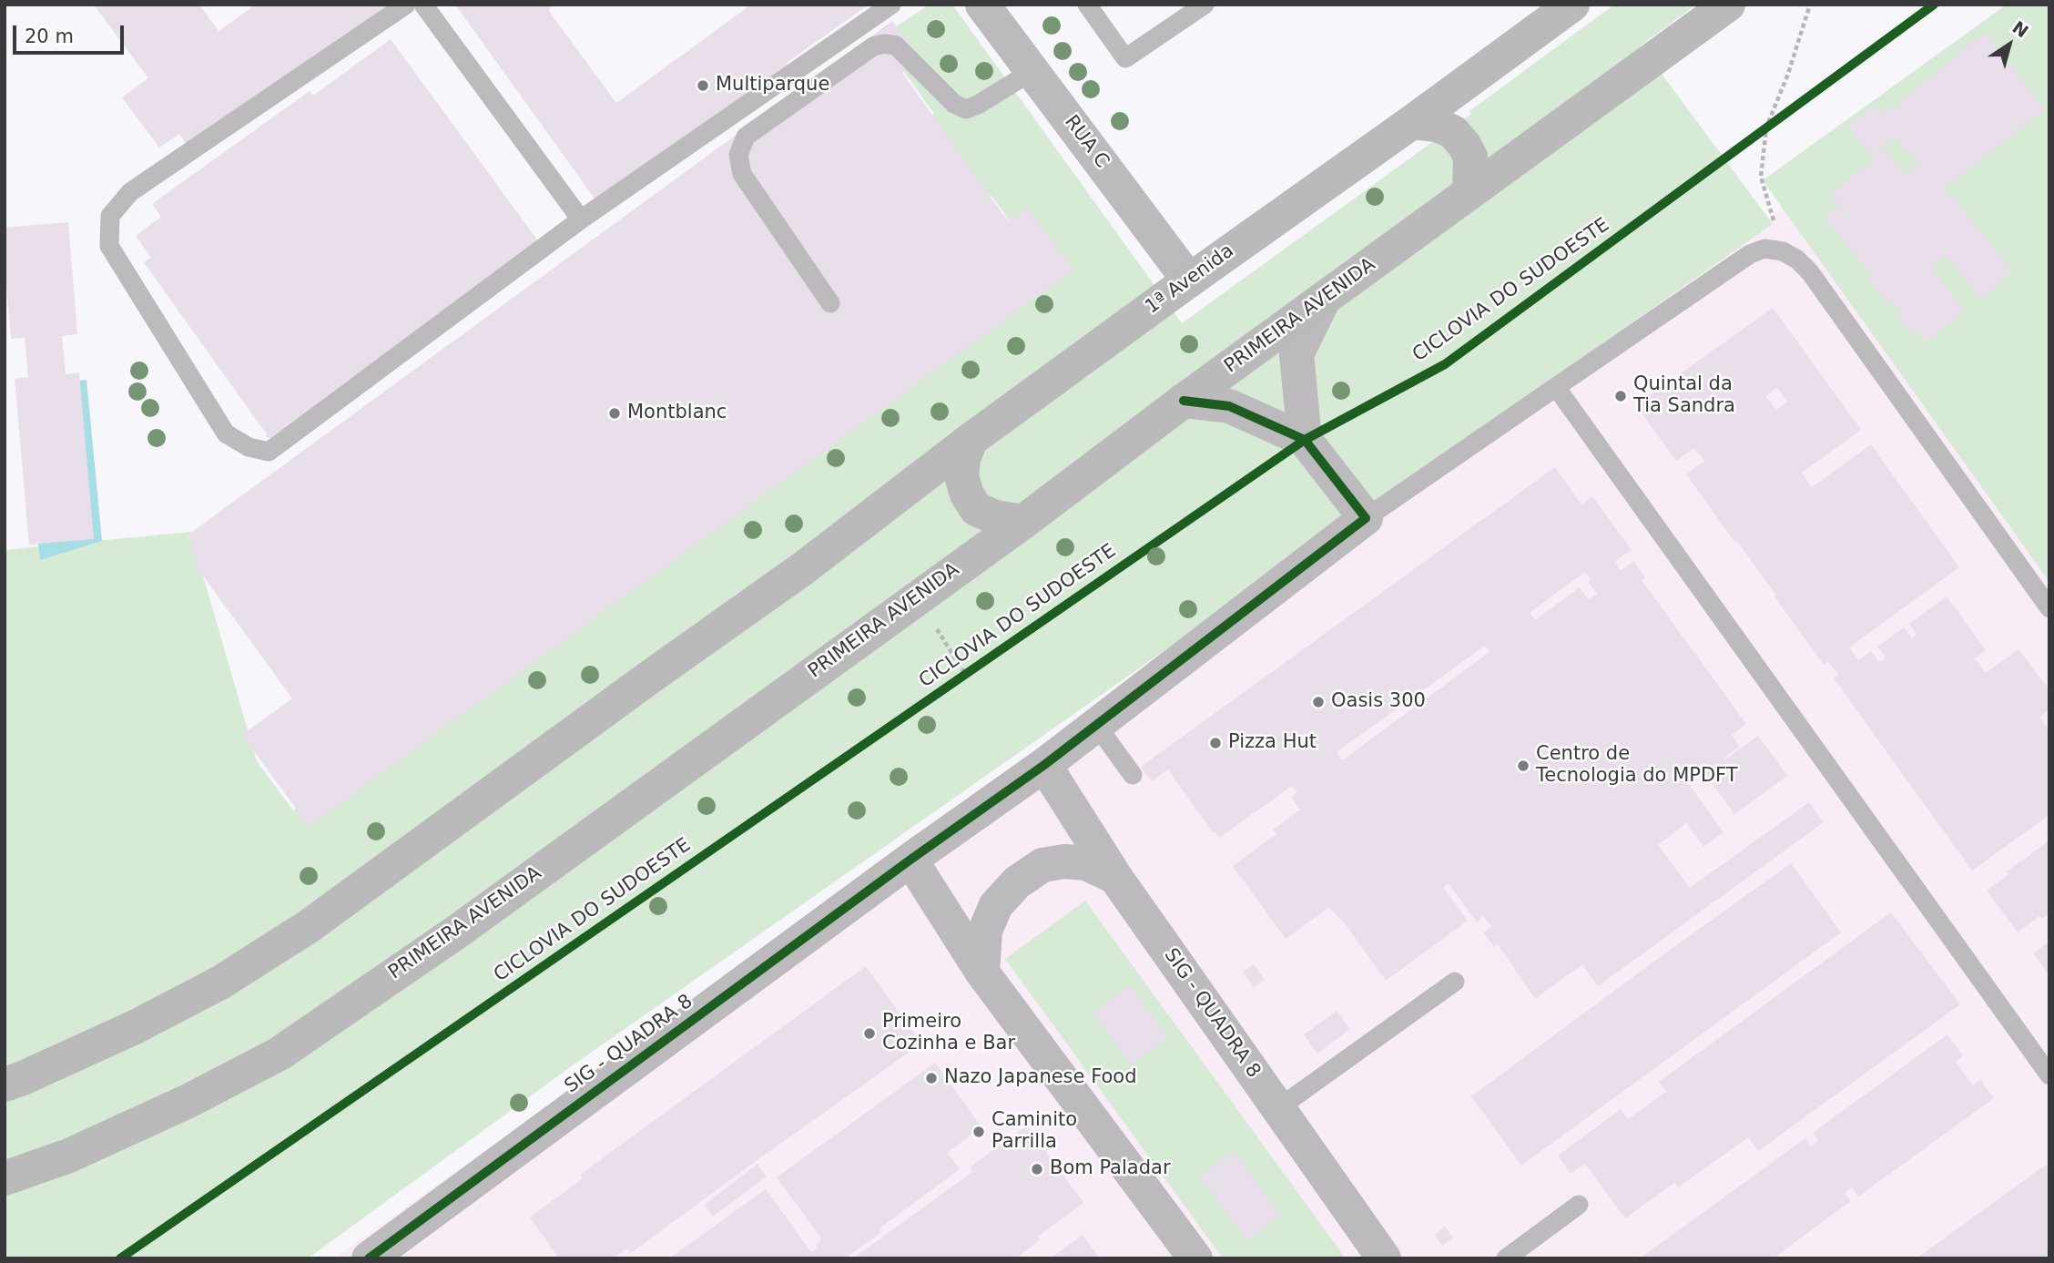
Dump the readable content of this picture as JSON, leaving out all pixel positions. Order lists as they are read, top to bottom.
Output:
{
  "streets": {
    "main road": ["1ª Avenida", "PRIMEIRA AVENIDA"],
    "street": ["RUA C", "SIG - QUADRA 8"],
    "cycle path": ["CICLOVIA DO SUDOESTE"]
  },
  "crossings": [
    ["RUA C", "1ª Avenida"]
  ],
  "places": [
    "Multiparque",
    "Quintal da Tia Sandra",
    "Montblanc",
    "Oasis 300",
    "Pizza Hut",
    "Centro de Tecnologia do MPDFT",
    "Primeiro Cozinha e Bar",
    "Nazo Japanese Food",
    "Caminito Parrilla",
    "Bom Paladar"
  ],
  "scale_bar": "20 m",
  "north": "top right"
}
